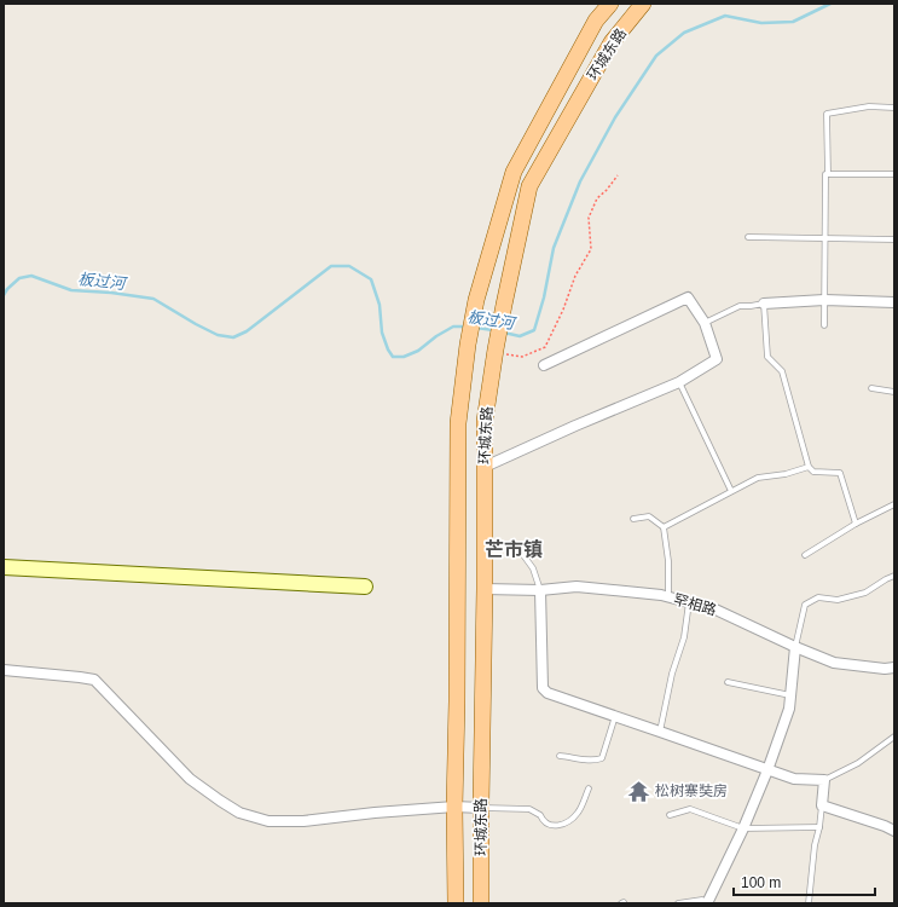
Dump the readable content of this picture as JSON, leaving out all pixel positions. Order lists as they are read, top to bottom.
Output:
{
  "streets": {
    "main road": ["环城东路"],
    "street": ["罕相路"]
  },
  "crossings": [
    ["环城东路", "罕相路"]
  ],
  "districts": ["芒市镇"],
  "water": ["板过河"],
  "places": {
    "temple": ["松树寨奘房"]
  },
  "scale_bar": "100 m"
}
